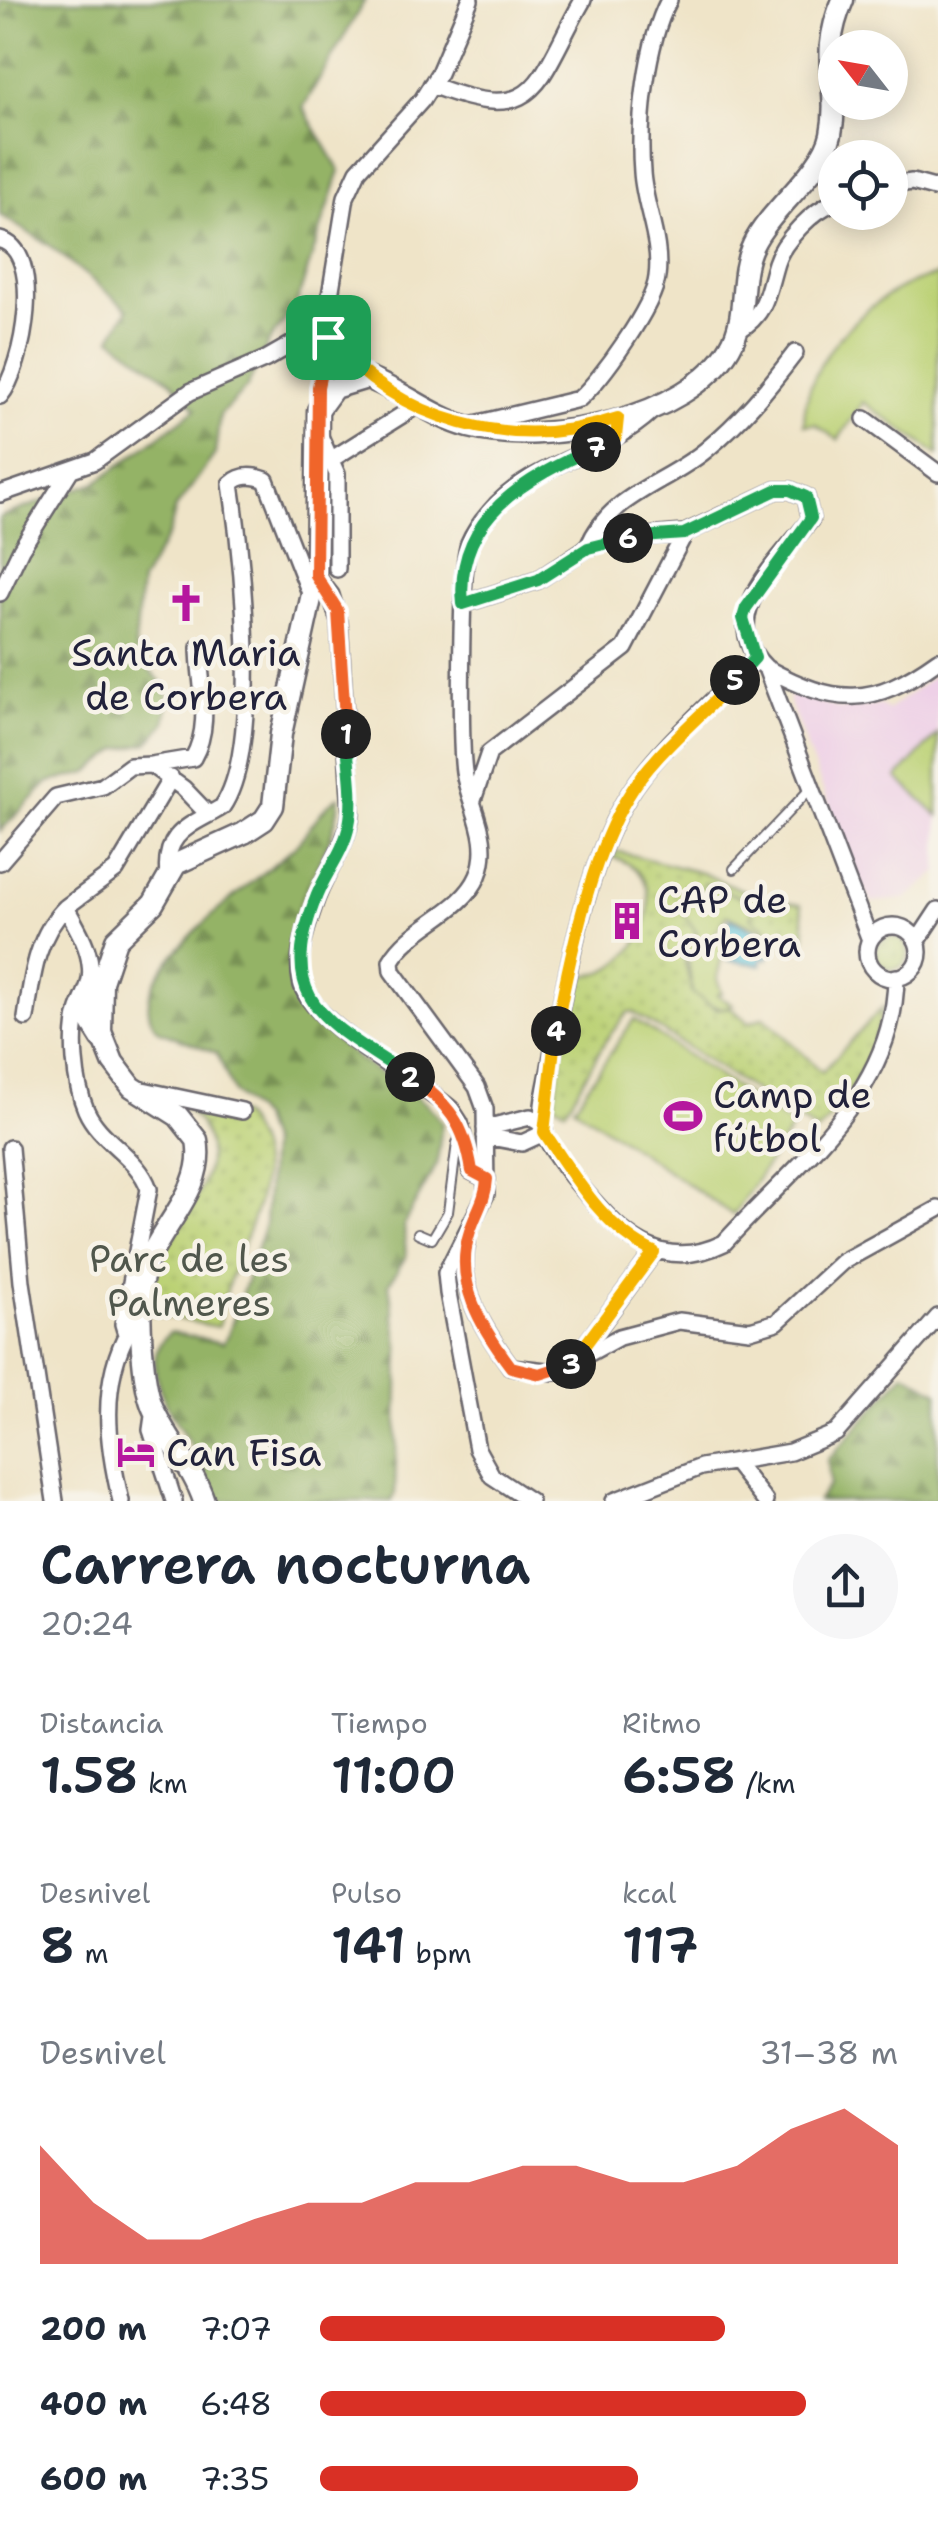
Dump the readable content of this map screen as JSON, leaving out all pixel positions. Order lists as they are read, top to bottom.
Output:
{
  "parks": ["Parc de les Palmeres"],
  "places": {
    "church": ["Santa Maria de Corbera"],
    "building": ["CAP de Corbera"],
    "sports": ["Camp de fútbol"],
    "hotel": ["Can Fisa"]
  },
  "north": "top left",
  "page": {
    "pins": [
      "7",
      "6",
      "5",
      "1",
      "4",
      "2",
      "3"
    ],
    "heading": ["Carrera nocturna", "20:24"],
    "stats": [
      ["Distancia", "1.58 km"],
      ["Tiempo", "11:00"],
      ["Ritmo", "6:58 /km"],
      ["Desnivel", "8 m"],
      ["Pulso", "141 bpm"],
      ["kcal", "117"]
    ],
    "chart": ["Desnivel", "31–38 m"],
    "list": [
      {
        "name": "200 m",
        "note": "7:07"
      },
      {
        "name": "400 m",
        "note": "6:48"
      },
      {
        "name": "600 m",
        "note": "7:35"
      }
    ]
  }
}
